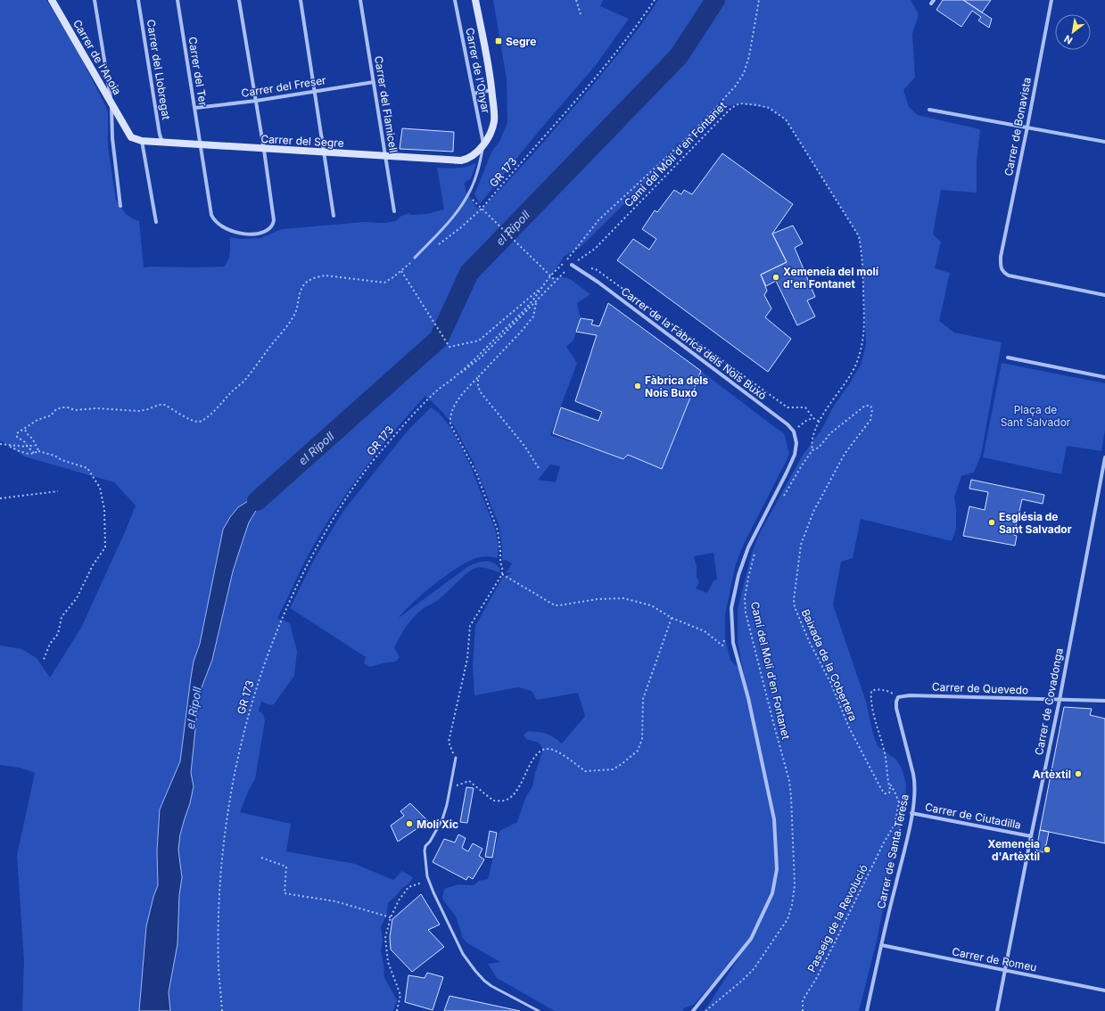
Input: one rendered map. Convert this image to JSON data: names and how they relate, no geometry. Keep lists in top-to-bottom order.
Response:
{
  "streets": {
    "street": [
      "Carrer de l'Anoia",
      "Carrer del Llobregat",
      "Carrer de l'Onyar",
      "Carrer del Ter",
      "Carrer del Freser",
      "Carrer del Flamicell",
      "Carrer de Bonavista",
      "Carrer del Segre",
      "Camí del Molí d'en Fontanet",
      "Carrer de la Fàbrica dels Nois Buxó",
      "Carrer de Quevedo",
      "Carrer de Covadonga",
      "Carrer de Ciutadilla",
      "Carrer de Santa Teresa",
      "Carrer de Romeu"
    ],
    "path": ["GR 173", "Baixada de la Cobertera", "Passeig de la Revolució"]
  },
  "crossings": [
    ["Carrer de l'Anoia", "Carrer del Segre"],
    ["Carrer del Llobregat", "Carrer del Segre"],
    ["Carrer de l'Onyar", "Carrer del Segre"],
    ["Carrer del Ter", "Carrer del Freser"],
    ["Carrer del Ter", "Carrer del Segre"],
    ["Carrer del Freser", "Carrer del Flamicell"],
    ["Carrer del Flamicell", "Carrer del Segre"],
    ["Camí del Molí d'en Fontanet", "GR 173"],
    ["Camí del Molí d'en Fontanet", "Carrer de la Fàbrica dels Nois Buxó"],
    ["Camí del Molí d'en Fontanet", "Baixada de la Cobertera"],
    ["Baixada de la Cobertera", "Carrer de Quevedo"],
    ["Baixada de la Cobertera", "Carrer de Santa Teresa"],
    ["Carrer de Quevedo", "Carrer de Covadonga"],
    ["Carrer de Quevedo", "Carrer de Santa Teresa"],
    ["Carrer de Covadonga", "Carrer de Ciutadilla"],
    ["Carrer de Covadonga", "Carrer de Romeu"],
    ["Carrer de Ciutadilla", "Carrer de Santa Teresa"],
    ["Carrer de Santa Teresa", "Carrer de Romeu"]
  ],
  "water": ["el Ripoll"],
  "parks": ["Plaça de Sant Salvador"],
  "places": {
    "transit": ["Segre"],
    "other": [
      "Xemeneia del molí d'en Fontanet",
      "Fàbrica dels Nois Buxó",
      "Església de Sant Salvador",
      "Artèxtil",
      "Molí Xic",
      "Xemeneia d'Artèxtil"
    ]
  },
  "north": "bottom left"
}
